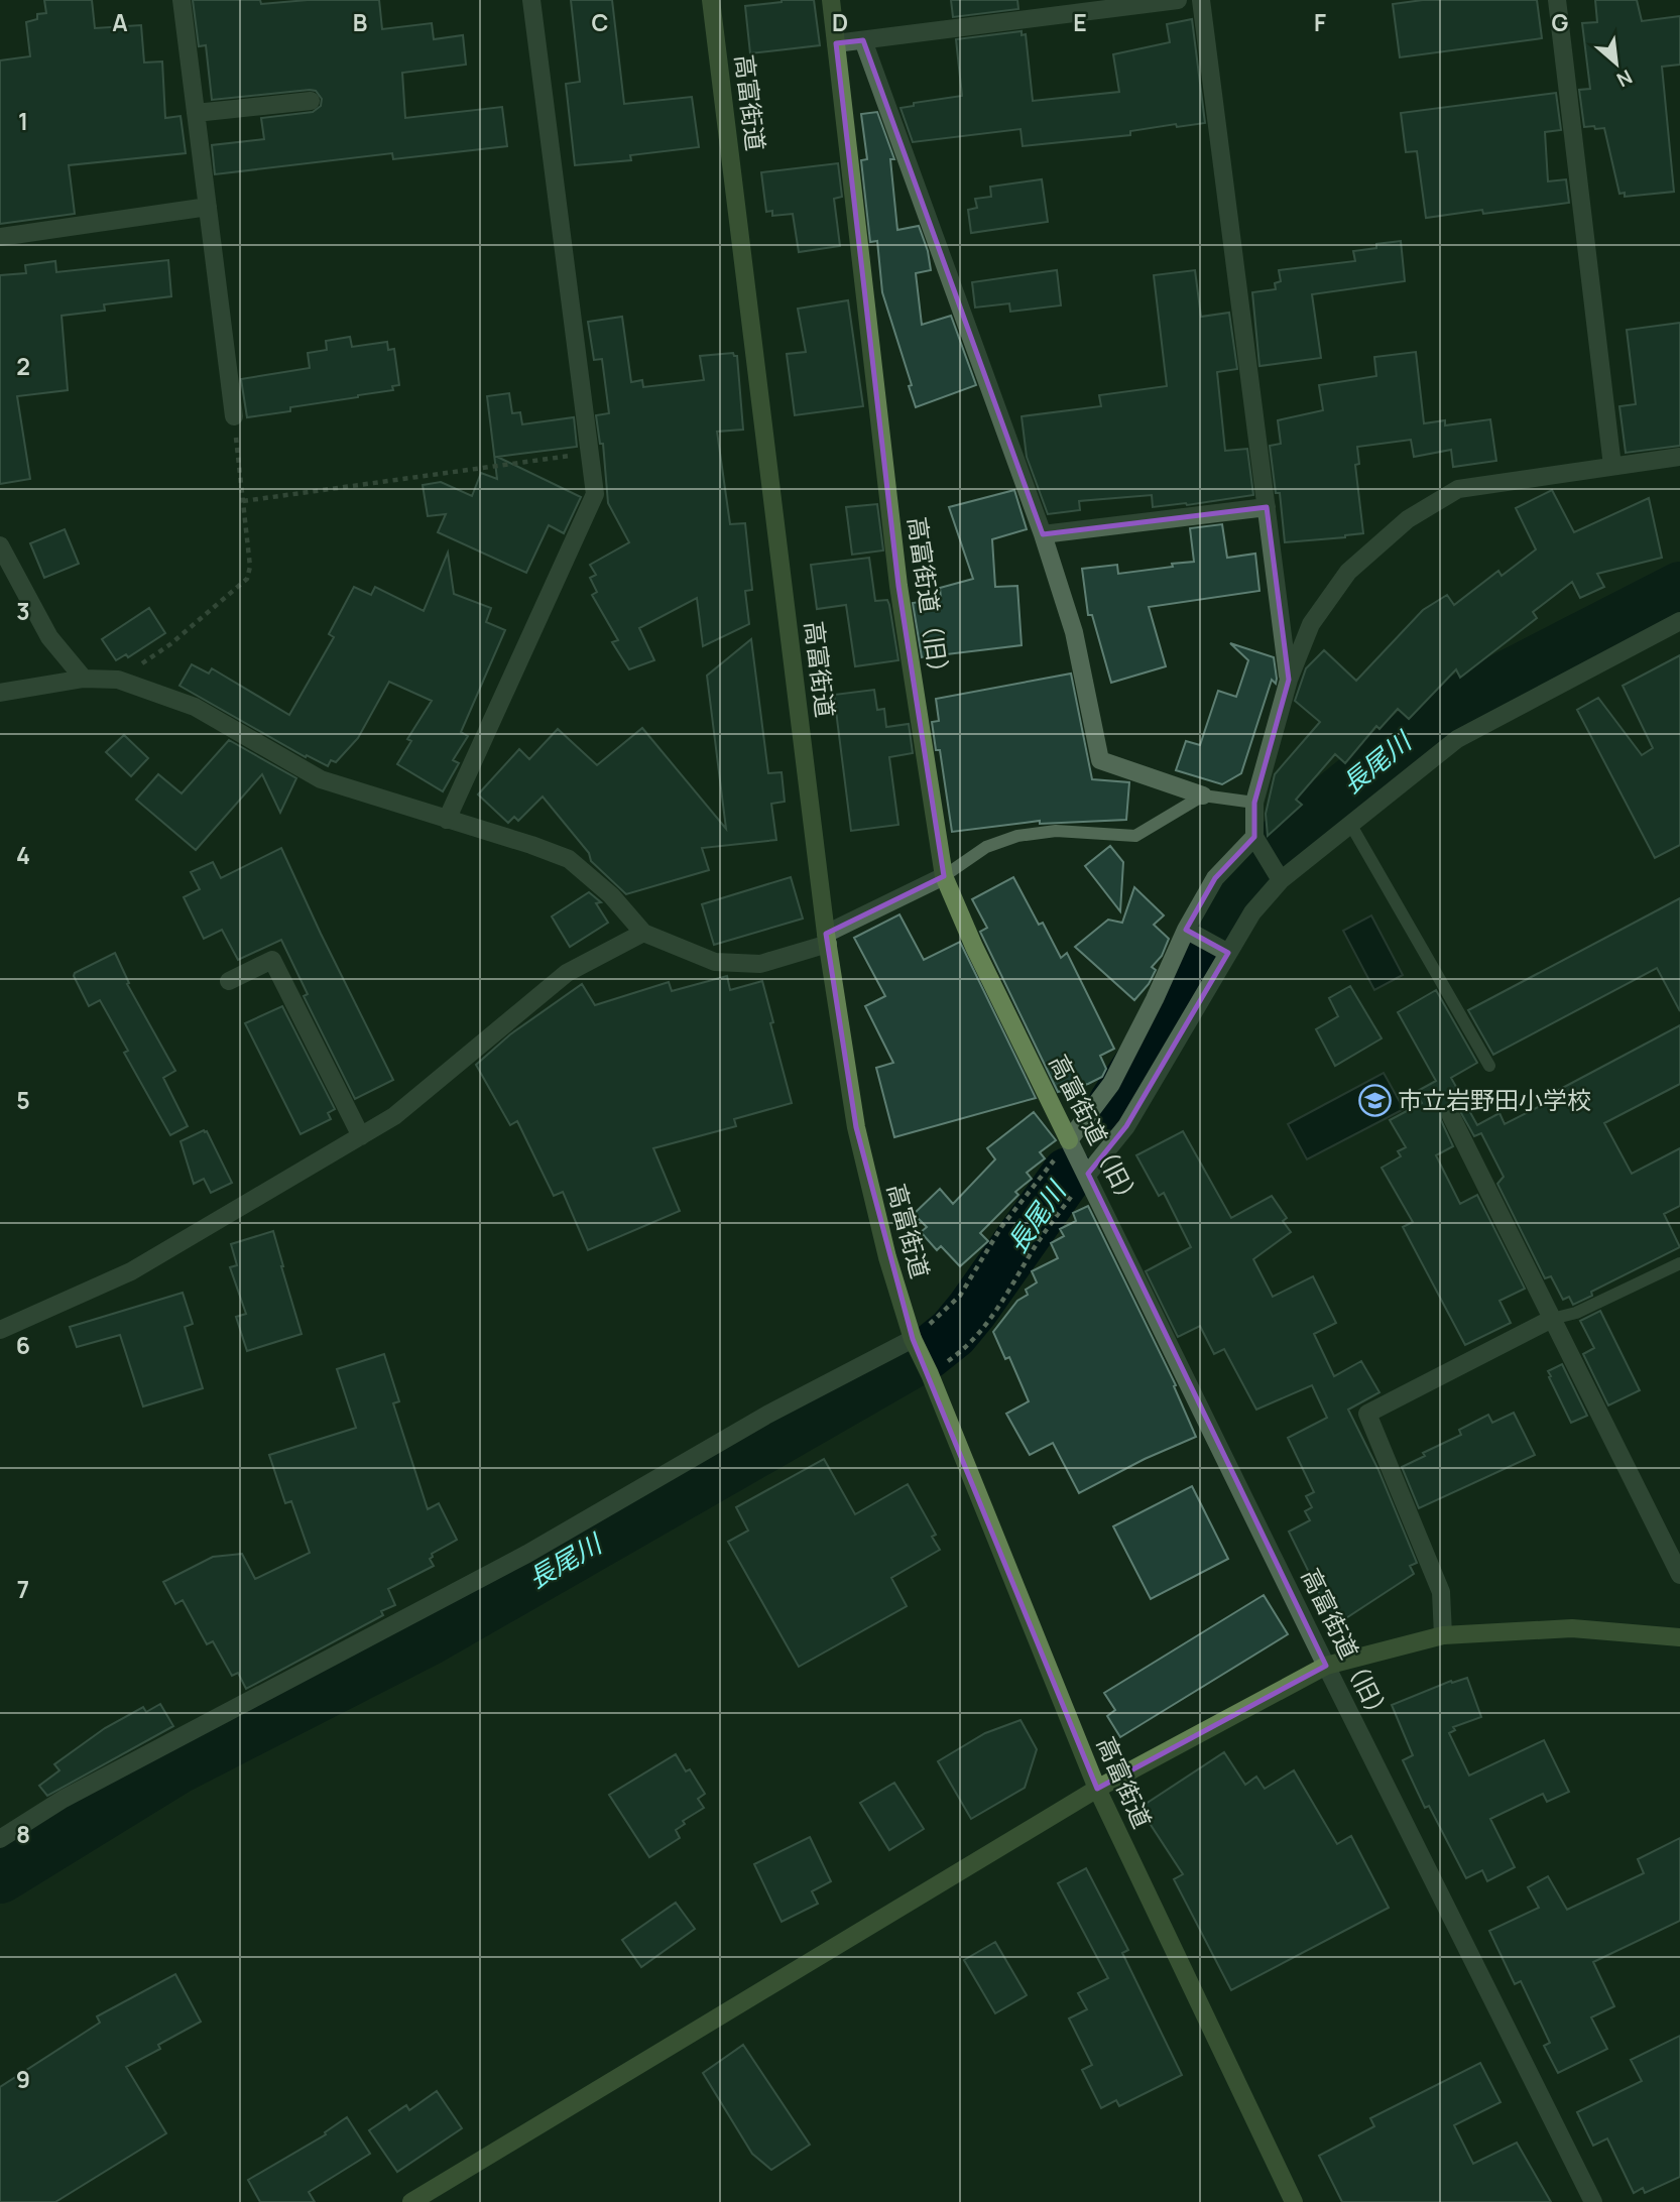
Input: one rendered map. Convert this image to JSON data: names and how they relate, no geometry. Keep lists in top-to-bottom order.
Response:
{
  "streets": {
    "street": ["高富街道", "高富街道（旧）"]
  },
  "water": ["長尾川"],
  "places": {
    "school or university": ["市立岩野田小学校"]
  },
  "north": "bottom right",
  "grid": {
    "columns": [
      "A",
      "B",
      "C",
      "D",
      "E",
      "F",
      "G"
    ],
    "rows": [
      "1",
      "2",
      "3",
      "4",
      "5",
      "6",
      "7",
      "8",
      "9"
    ]
  }
}
